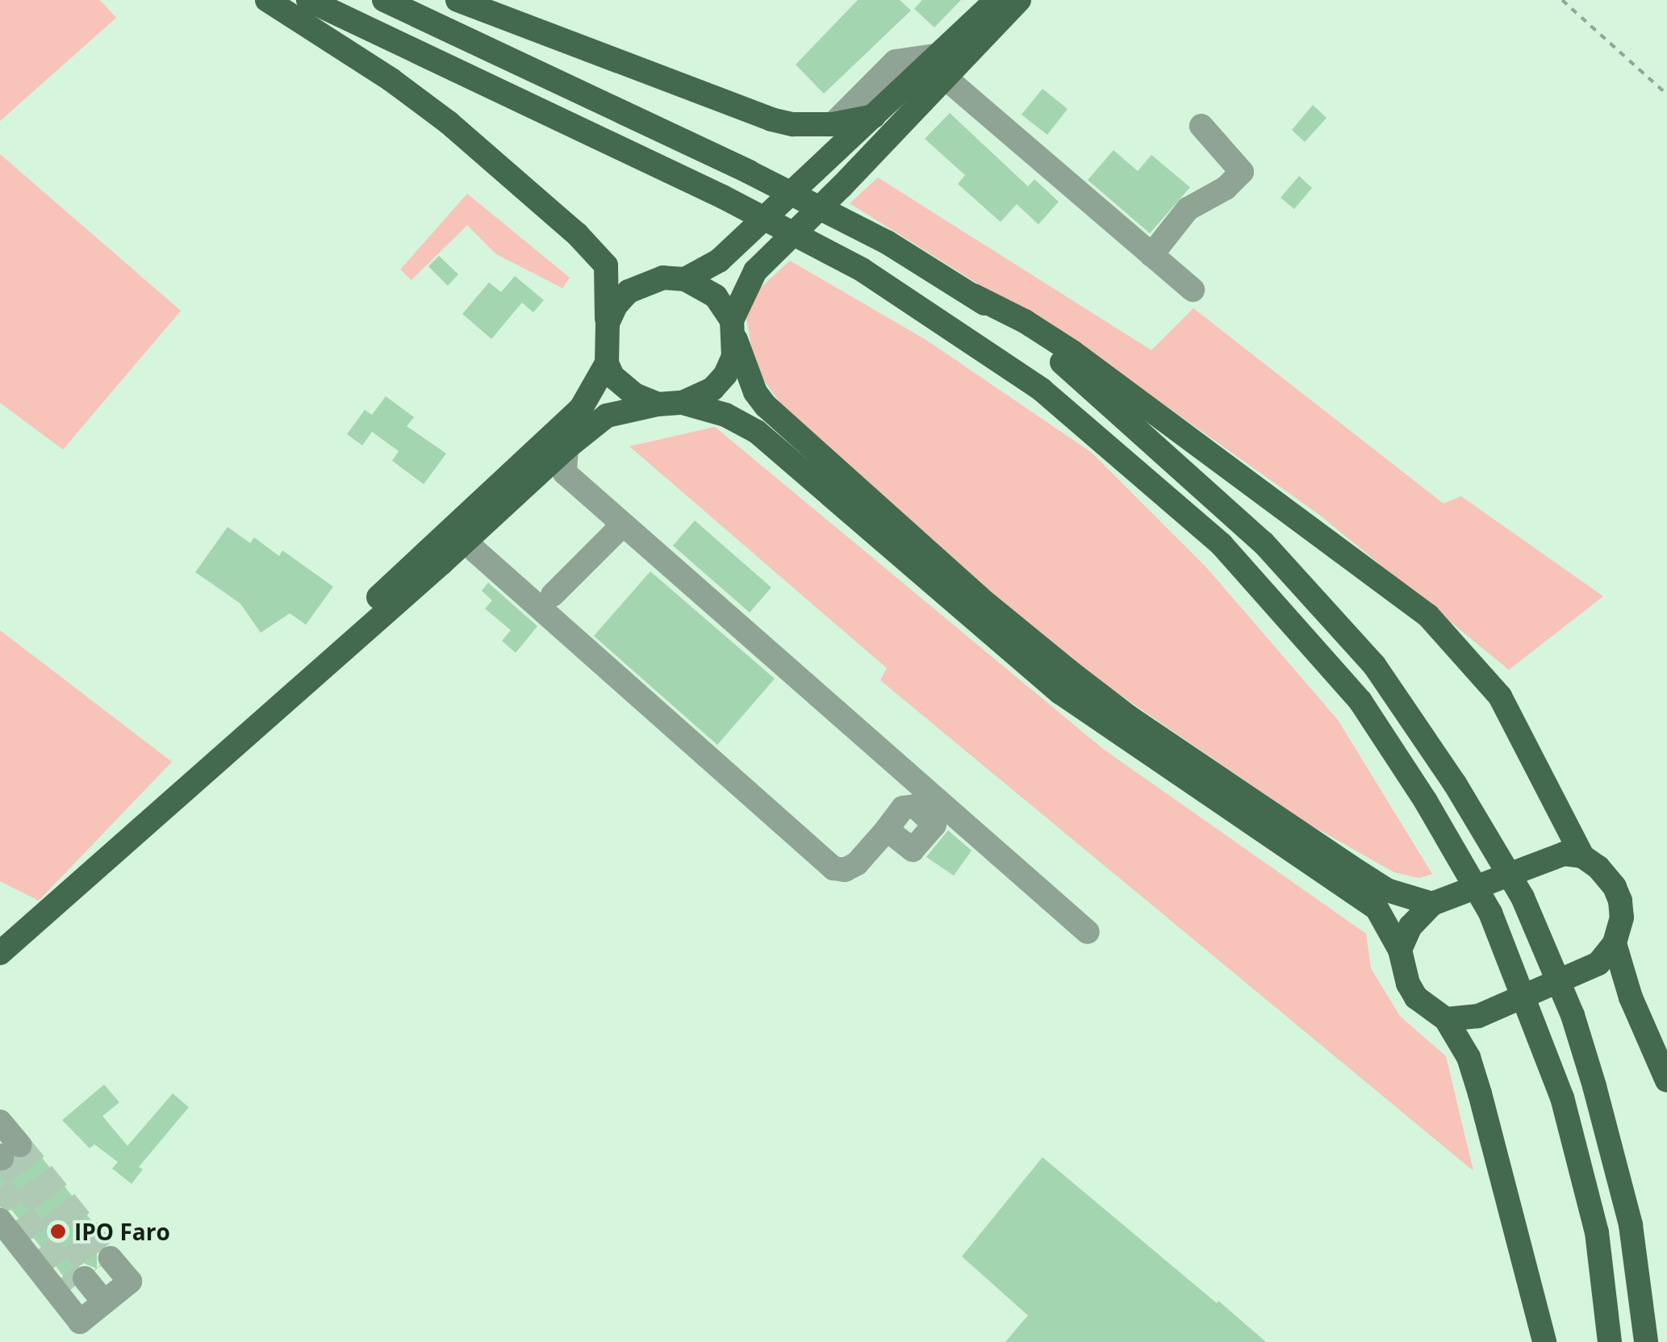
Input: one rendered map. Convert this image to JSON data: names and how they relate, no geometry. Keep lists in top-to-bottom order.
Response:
{
  "places": ["IPO Faro"]
}
